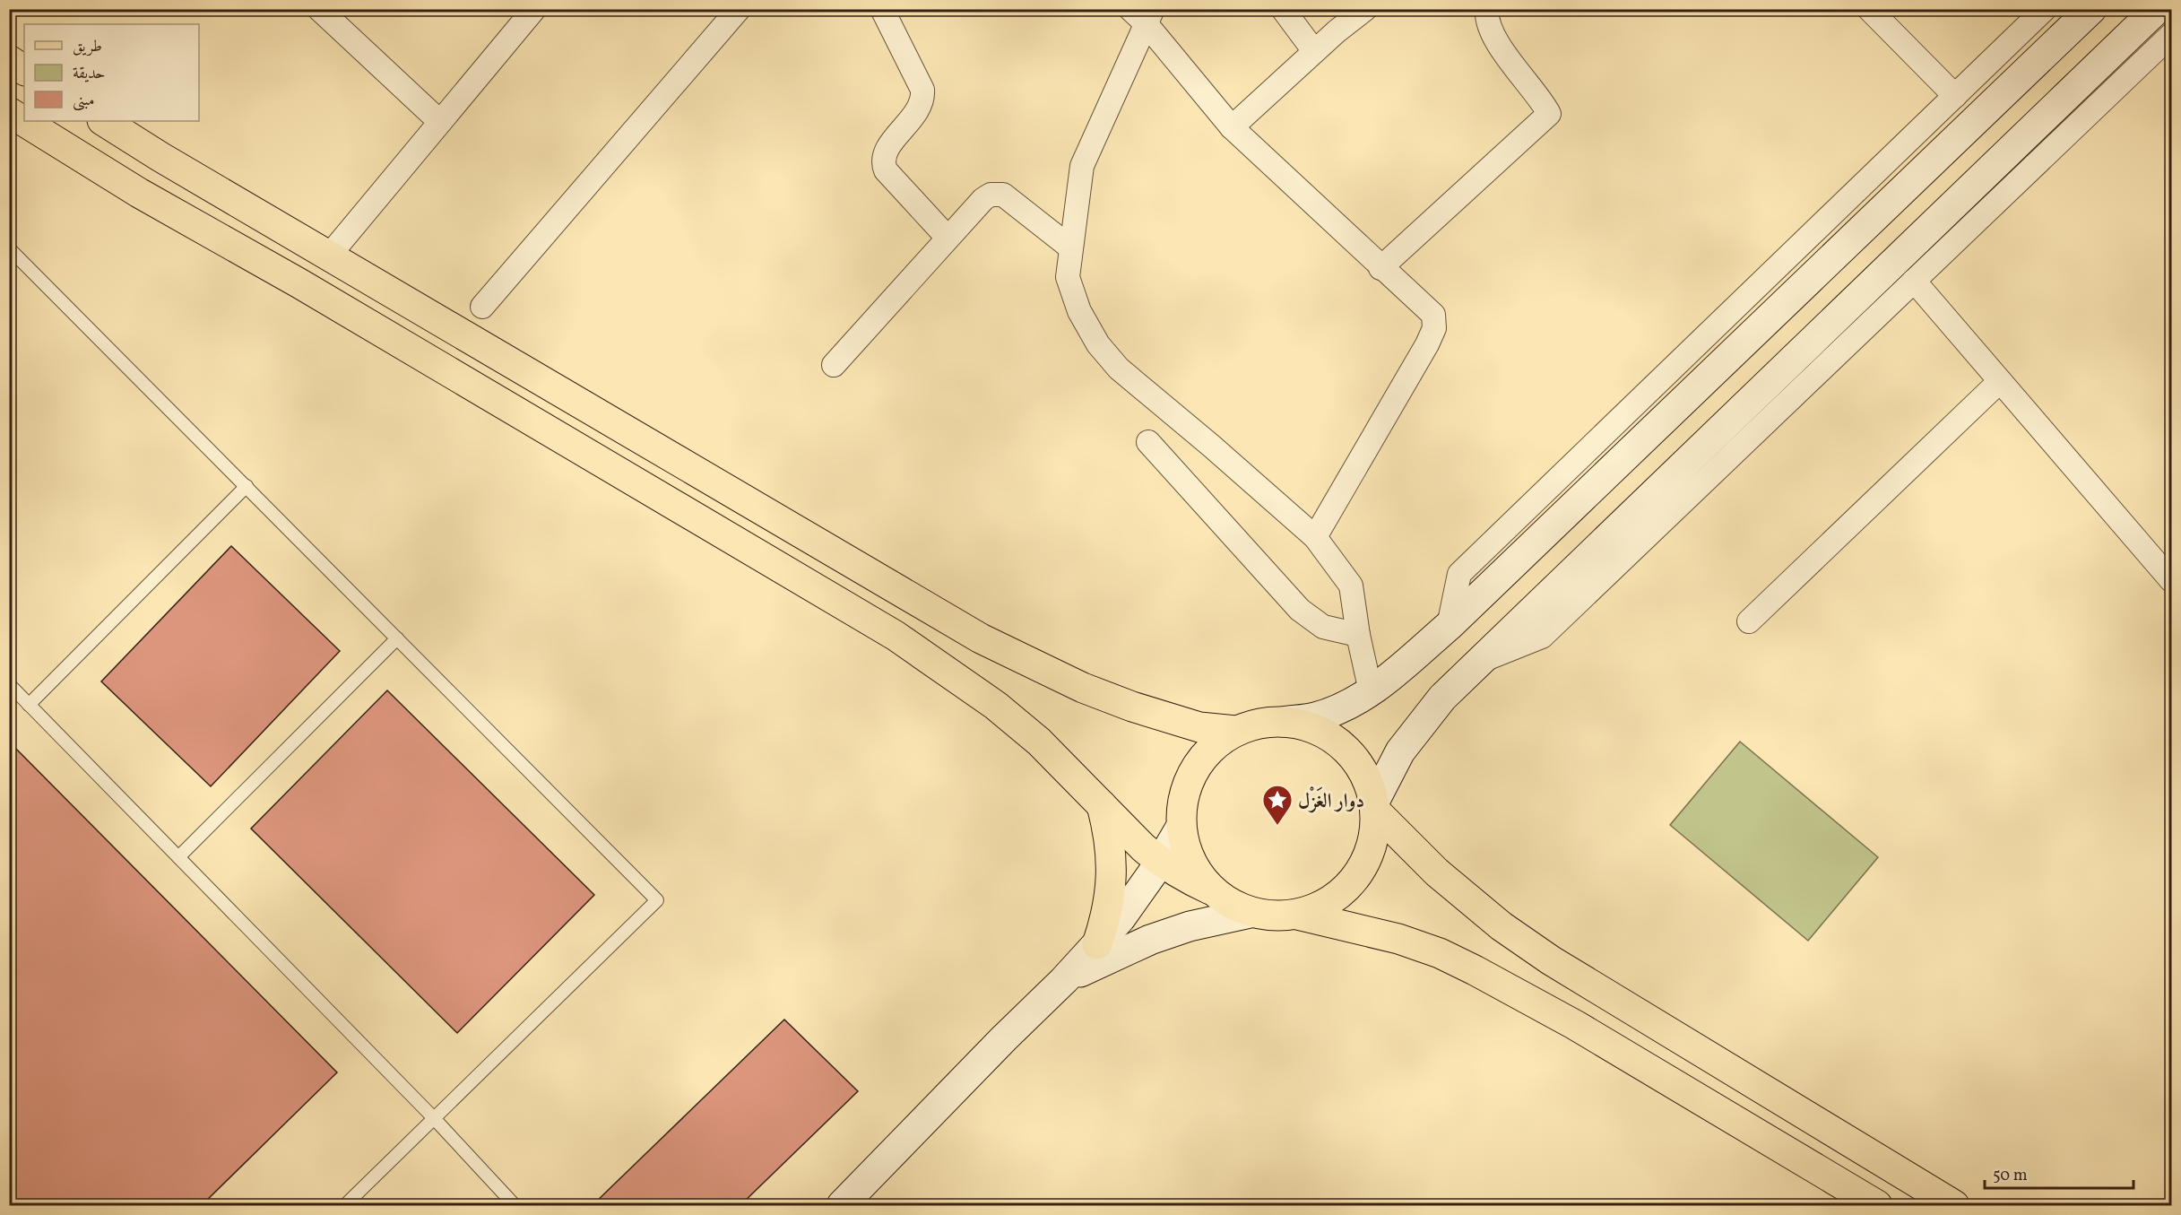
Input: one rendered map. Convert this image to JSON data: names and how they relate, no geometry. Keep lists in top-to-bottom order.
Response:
{
  "places": {
    "place": ["دوار الغَزْل"]
  },
  "legend": ["طريق", "حديقة", "مبنى"],
  "scale_bar": "50 m"
}
